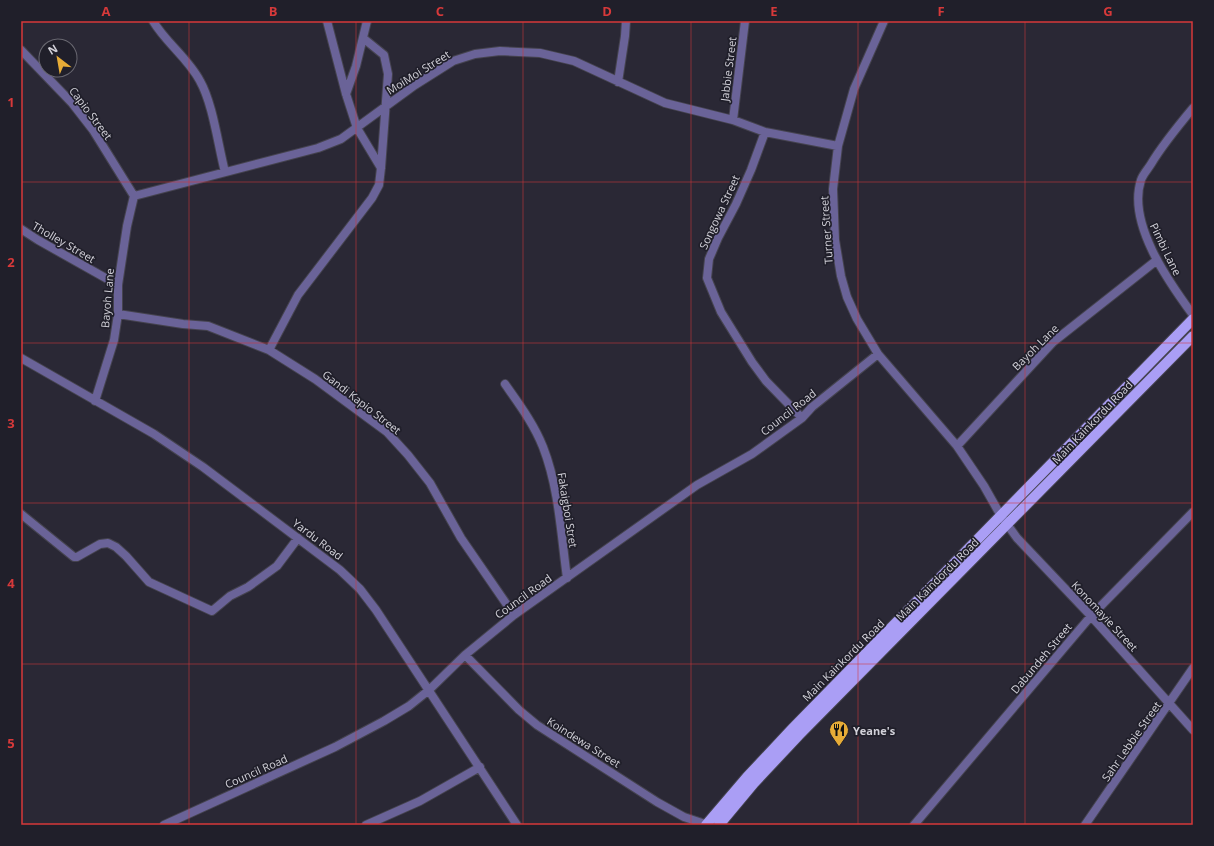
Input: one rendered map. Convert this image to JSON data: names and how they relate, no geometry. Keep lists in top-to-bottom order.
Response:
{
  "streets": {
    "main road": ["Main Kainkordu Road", "Main Kaindordu Road"],
    "street": [
      "Jabbie Street",
      "MoiMoi Street",
      "Capio Street",
      "Songowa Street",
      "Turner Street",
      "Tholley Street",
      "Pimbi Lane",
      "Bayoh Lane",
      "Gandi Kapio Street",
      "Council Road",
      "Fakaigboi Stret",
      "Yardu Road",
      "Konomayie Street",
      "Dabundeh Street",
      "Sahr Lebbie Street",
      "Koindewa Street"
    ]
  },
  "crossings": [
    ["Jabbie Street", "MoiMoi Street"],
    ["MoiMoi Street", "Capio Street"],
    ["MoiMoi Street", "Songowa Street"],
    ["MoiMoi Street", "Turner Street"],
    ["MoiMoi Street", "Bayoh Lane"],
    ["Capio Street", "Bayoh Lane"],
    ["Songowa Street", "Council Road"],
    ["Turner Street", "Bayoh Lane"],
    ["Turner Street", "Council Road"],
    ["Turner Street", "Main Kainkordu Road"],
    ["Turner Street", "Konomayie Street"],
    ["Tholley Street", "Bayoh Lane"],
    ["Pimbi Lane", "Bayoh Lane"],
    ["Bayoh Lane", "Gandi Kapio Street"],
    ["Bayoh Lane", "Yardu Road"],
    ["Gandi Kapio Street", "Council Road"],
    ["Council Road", "Fakaigboi Stret"],
    ["Council Road", "Yardu Road"],
    ["Council Road", "Koindewa Street"],
    ["Main Kainkordu Road", "Main Kaindordu Road"],
    ["Main Kainkordu Road", "Konomayie Street"],
    ["Main Kainkordu Road", "Koindewa Street"],
    ["Main Kaindordu Road", "Konomayie Street"],
    ["Konomayie Street", "Dabundeh Street"],
    ["Konomayie Street", "Sahr Lebbie Street"]
  ],
  "places": {
    "restaurant": ["Yeane's"]
  },
  "north": "top left",
  "grid": {
    "columns": [
      "A",
      "B",
      "C",
      "D",
      "E",
      "F",
      "G"
    ],
    "rows": [
      "1",
      "2",
      "3",
      "4",
      "5"
    ]
  }
}
